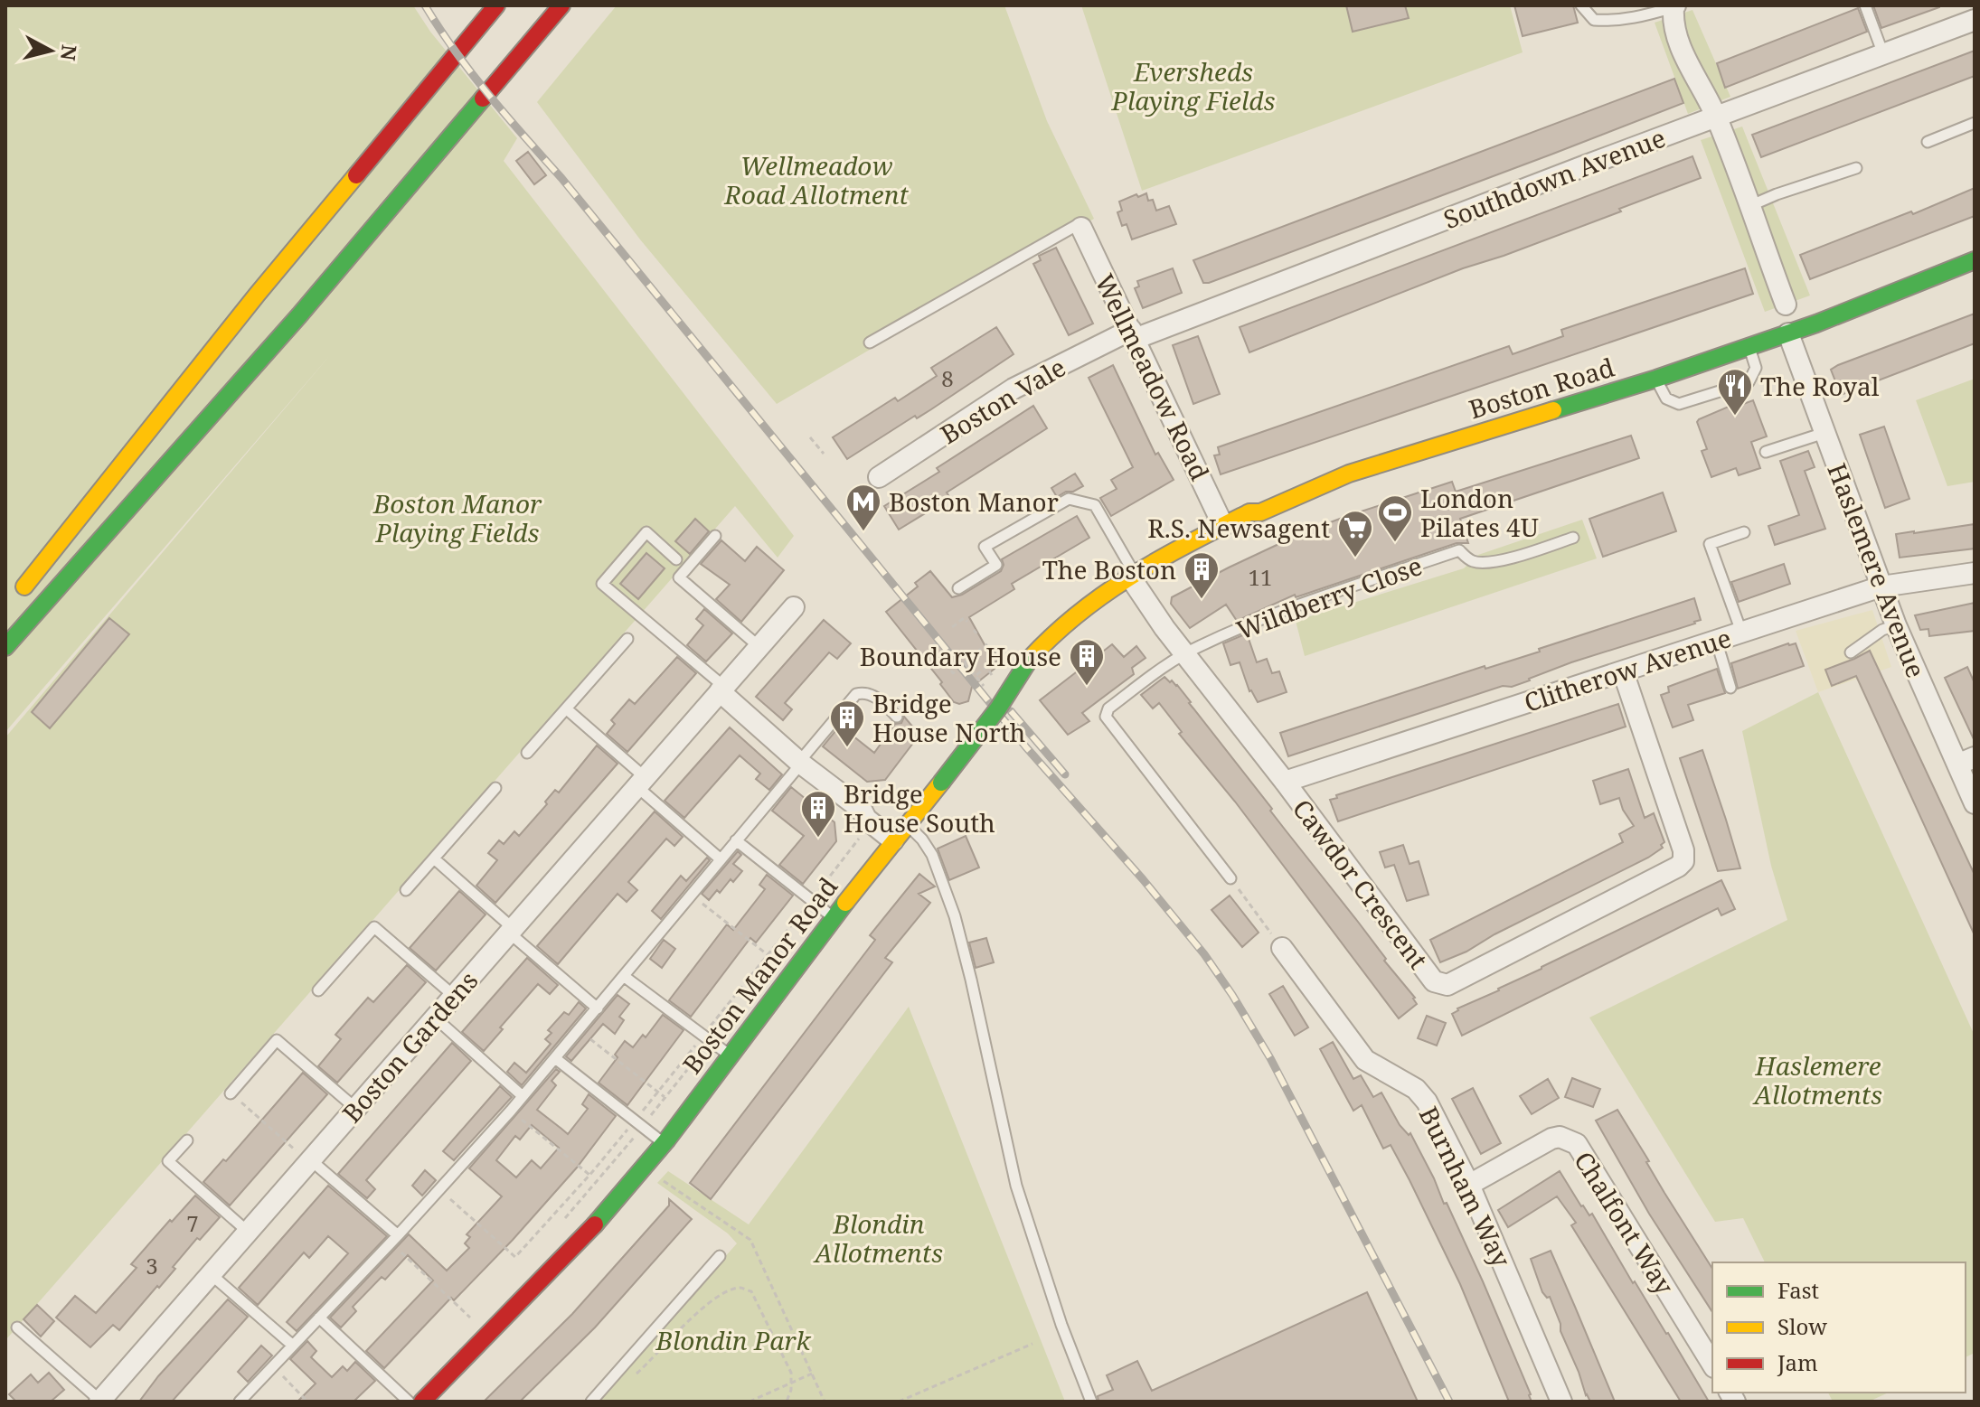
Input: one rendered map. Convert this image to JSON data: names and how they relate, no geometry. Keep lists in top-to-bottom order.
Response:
{
  "streets": {
    "main road": ["Boston Road", "Boston Manor Road"],
    "street": [
      "Southdown Avenue",
      "Wellmeadow Road",
      "Boston Vale",
      "Haslemere Avenue",
      "Clitherow Avenue",
      "Cawdor Crescent",
      "Boston Gardens",
      "Burnham Way",
      "Chalfont Way"
    ],
    "lane": ["Wildberry Close"]
  },
  "crossings": [
    ["Southdown Avenue", "Wellmeadow Road"],
    ["Southdown Avenue", "Boston Vale"],
    ["Wellmeadow Road", "Boston Road"],
    ["Wellmeadow Road", "Boston Vale"],
    ["Boston Road", "Haslemere Avenue"],
    ["Boston Road", "Cawdor Crescent"],
    ["Boston Road", "Boston Manor Road"],
    ["Haslemere Avenue", "Clitherow Avenue"],
    ["Wildberry Close", "Cawdor Crescent"],
    ["Clitherow Avenue", "Cawdor Crescent"],
    ["Cawdor Crescent", "Boston Manor Road"],
    ["Burnham Way", "Chalfont Way"]
  ],
  "parks": [
    "Eversheds Playing Fields",
    "Wellmeadow Road Allotment",
    "Boston Manor Playing Fields",
    "Haslemere Allotments",
    "Blondin Allotments",
    "Blondin Park"
  ],
  "places": {
    "restaurant": ["The Royal"],
    "metro station": ["Boston Manor"],
    "sports": ["London Pilates 4U"],
    "supermarket": ["R.S. Newsagent"],
    "building": [
      "The Boston",
      "Boundary House",
      "Bridge House North",
      "Bridge House South"
    ]
  },
  "house_numbers": [
    "8",
    "11",
    "7",
    "3"
  ],
  "legend": ["Fast", "Slow", "Jam"],
  "north": "right"
}
